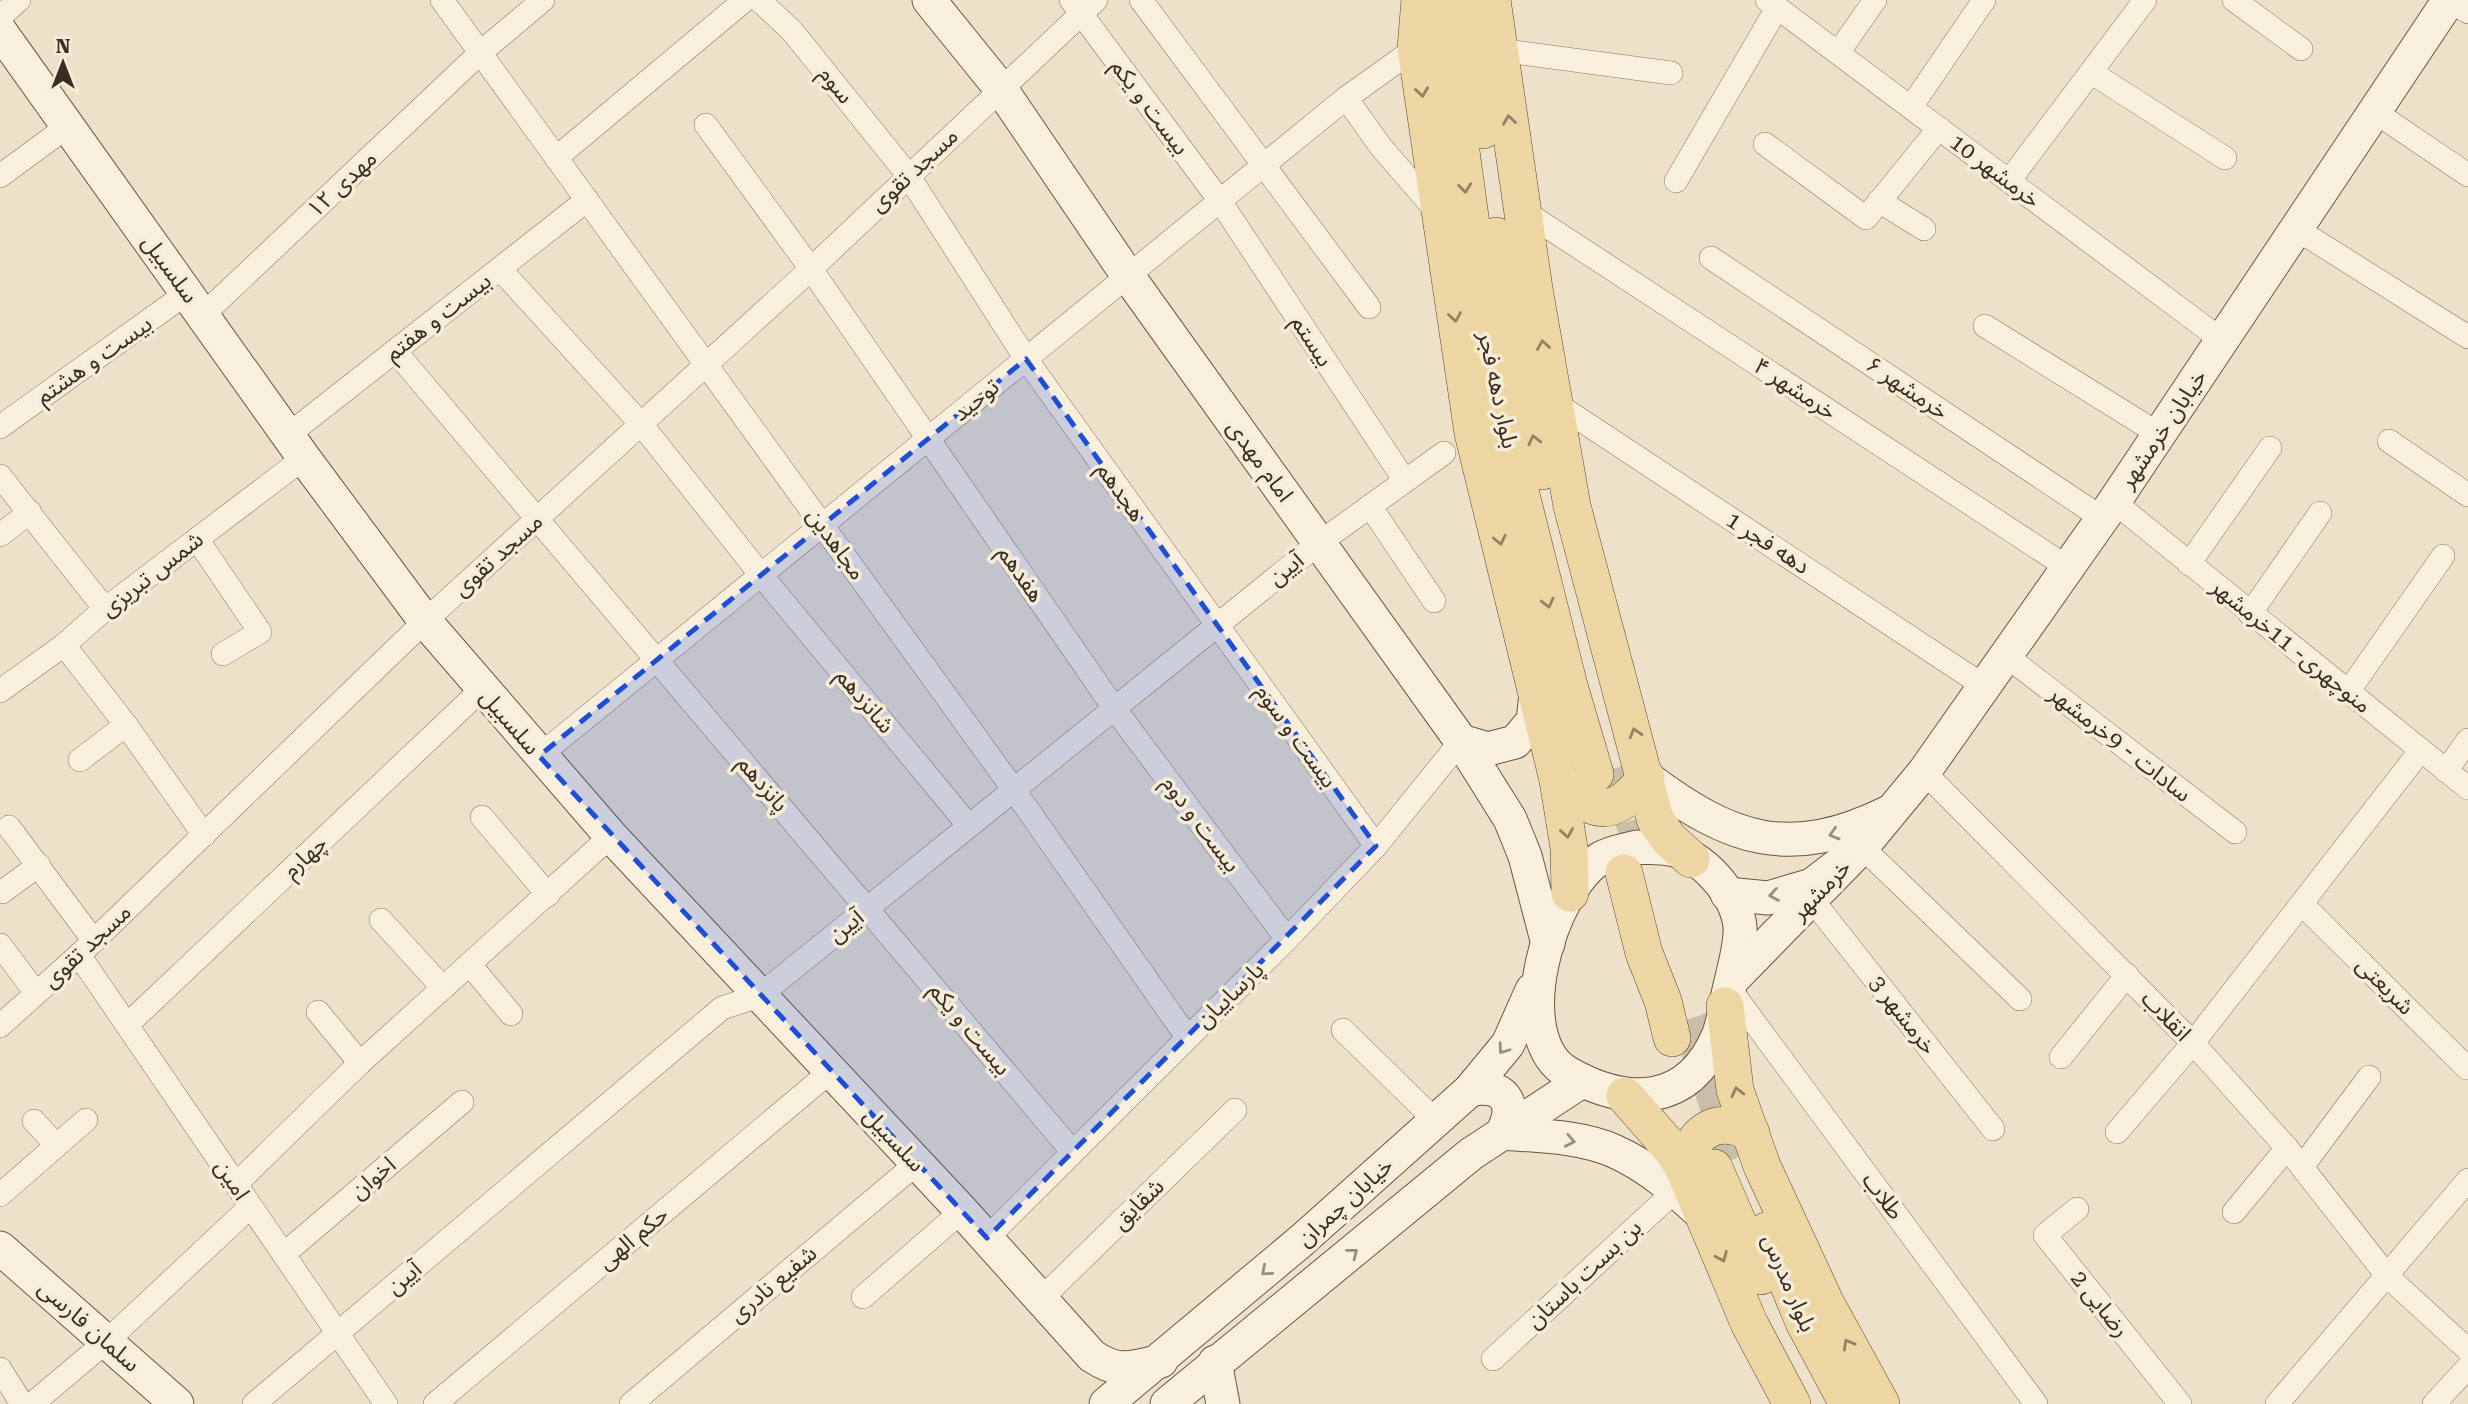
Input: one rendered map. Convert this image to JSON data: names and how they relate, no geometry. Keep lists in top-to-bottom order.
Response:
{
  "streets": {
    "main road": [
      "سلسبیل",
      "بلوار دهه فجر",
      "خیابان خرمشهر",
      "امام مهدی",
      "خرمشهر",
      "خیابان چمران",
      "بلوار مدرس",
      "سلمان فارسی"
    ],
    "street": [
      "سوم",
      "بیست و یکم",
      "مسجد تقوی",
      "خرمشهر 10",
      "مهدی ۱۲",
      "بیست و هفتم",
      "بیستم",
      "بیست و هشتم",
      "خرمشهر ۶",
      "خرمشهر ۴",
      "توحید",
      "هجدهم",
      "دهه فجر 1",
      "مجاهدین",
      "آیین",
      "شمس تبریزی",
      "هفدهم",
      "منوچهری- 11خرمشهر",
      "شانزدهم",
      "بیست و سوم",
      "سادات - 9خرمشهر",
      "پانزدهم",
      "بیست و دوم",
      "چهارم",
      "شریعتی",
      "پارساییان",
      "خرمشهر 3",
      "انقلاب",
      "اخوان",
      "امین",
      "طلاب",
      "شقایق",
      "حکم الهی",
      "بن بست باستان",
      "شفیع نادری",
      "رضایی 2"
    ]
  },
  "crossings": [
    ["سوم", "مسجد تقوی"],
    ["سوم", "توحید"],
    ["سوم", "هجدهم"],
    ["بیست و یکم", "مسجد تقوی"],
    ["بیست و یکم", "بیستم"],
    ["بیست و یکم", "توحید"],
    ["بیست و یکم", "آیین"],
    ["بیست و یکم", "پانزدهم"],
    ["بیست و یکم", "پارساییان"],
    ["مسجد تقوی", "سلسبیل"],
    ["مسجد تقوی", "امام مهدی"],
    ["مسجد تقوی", "مجاهدین"],
    ["مسجد تقوی", "هفدهم"],
    ["مسجد تقوی", "شانزدهم"],
    ["مسجد تقوی", "پانزدهم"],
    ["مسجد تقوی", "امین"],
    ["خرمشهر 10", "خیابان خرمشهر"],
    ["مهدی ۱۲", "سلسبیل"],
    ["مهدی ۱۲", "بیست و هشتم"],
    ["مهدی ۱۲", "مجاهدین"],
    ["سلسبیل", "بیست و هفتم"],
    ["سلسبیل", "بیست و هشتم"],
    ["سلسبیل", "توحید"],
    ["سلسبیل", "آیین"],
    ["سلسبیل", "شمس تبریزی"],
    ["سلسبیل", "چهارم"],
    ["سلسبیل", "پارساییان"],
    ["سلسبیل", "خیابان چمران"],
    ["سلسبیل", "شقایق"],
    ["سلسبیل", "حکم الهی"],
    ["سلسبیل", "شفیع نادری"],
    ["بیست و هفتم", "مجاهدین"],
    ["بیست و هفتم", "شمس تبریزی"],
    ["بیست و هفتم", "شانزدهم"],
    ["بیست و هفتم", "پانزدهم"],
    ["بیستم", "توحید"],
    ["بیستم", "آیین"],
    ["خرمشهر ۶", "خیابان خرمشهر"],
    ["خرمشهر ۶", "منوچهری- 11خرمشهر"],
    ["خرمشهر ۴", "خیابان خرمشهر"],
    ["توحید", "امام مهدی"],
    ["توحید", "هجدهم"],
    ["توحید", "مجاهدین"],
    ["توحید", "هفدهم"],
    ["توحید", "شانزدهم"],
    ["توحید", "پانزدهم"],
    ["خیابان خرمشهر", "دهه فجر 1"],
    ["خیابان خرمشهر", "منوچهری- 11خرمشهر"],
    ["خیابان خرمشهر", "سادات - 9خرمشهر"],
    ["خیابان خرمشهر", "خرمشهر"],
    ["خیابان خرمشهر", "انقلاب"],
    ["امام مهدی", "آیین"],
    ["امام مهدی", "خرمشهر"],
    ["امام مهدی", "پارساییان"],
    ["امام مهدی", "طلاب"],
    ["امام مهدی", "خیابان چمران"],
    ["هجدهم", "آیین"],
    ["هجدهم", "بیست و سوم"],
    ["مجاهدین", "آیین"],
    ["مجاهدین", "پارساییان"],
    ["آیین", "هفدهم"],
    ["آیین", "شانزدهم"],
    ["آیین", "بیست و سوم"],
    ["آیین", "پانزدهم"],
    ["آیین", "بیست و دوم"],
    ["آیین", "امین"],
    ["هفدهم", "بیست و دوم"],
    ["بیست و سوم", "پارساییان"],
    ["بیست و دوم", "پارساییان"],
    ["چهارم", "امین"],
    ["خرمشهر", "خرمشهر 3"],
    ["خرمشهر", "طلاب"],
    ["خرمشهر", "خیابان چمران"],
    ["اخوان", "امین"],
    ["طلاب", "خیابان چمران"],
    ["بن بست باستان", "بلوار مدرس"]
  ],
  "one_way": ["خرمشهر"],
  "north": "top"
}
